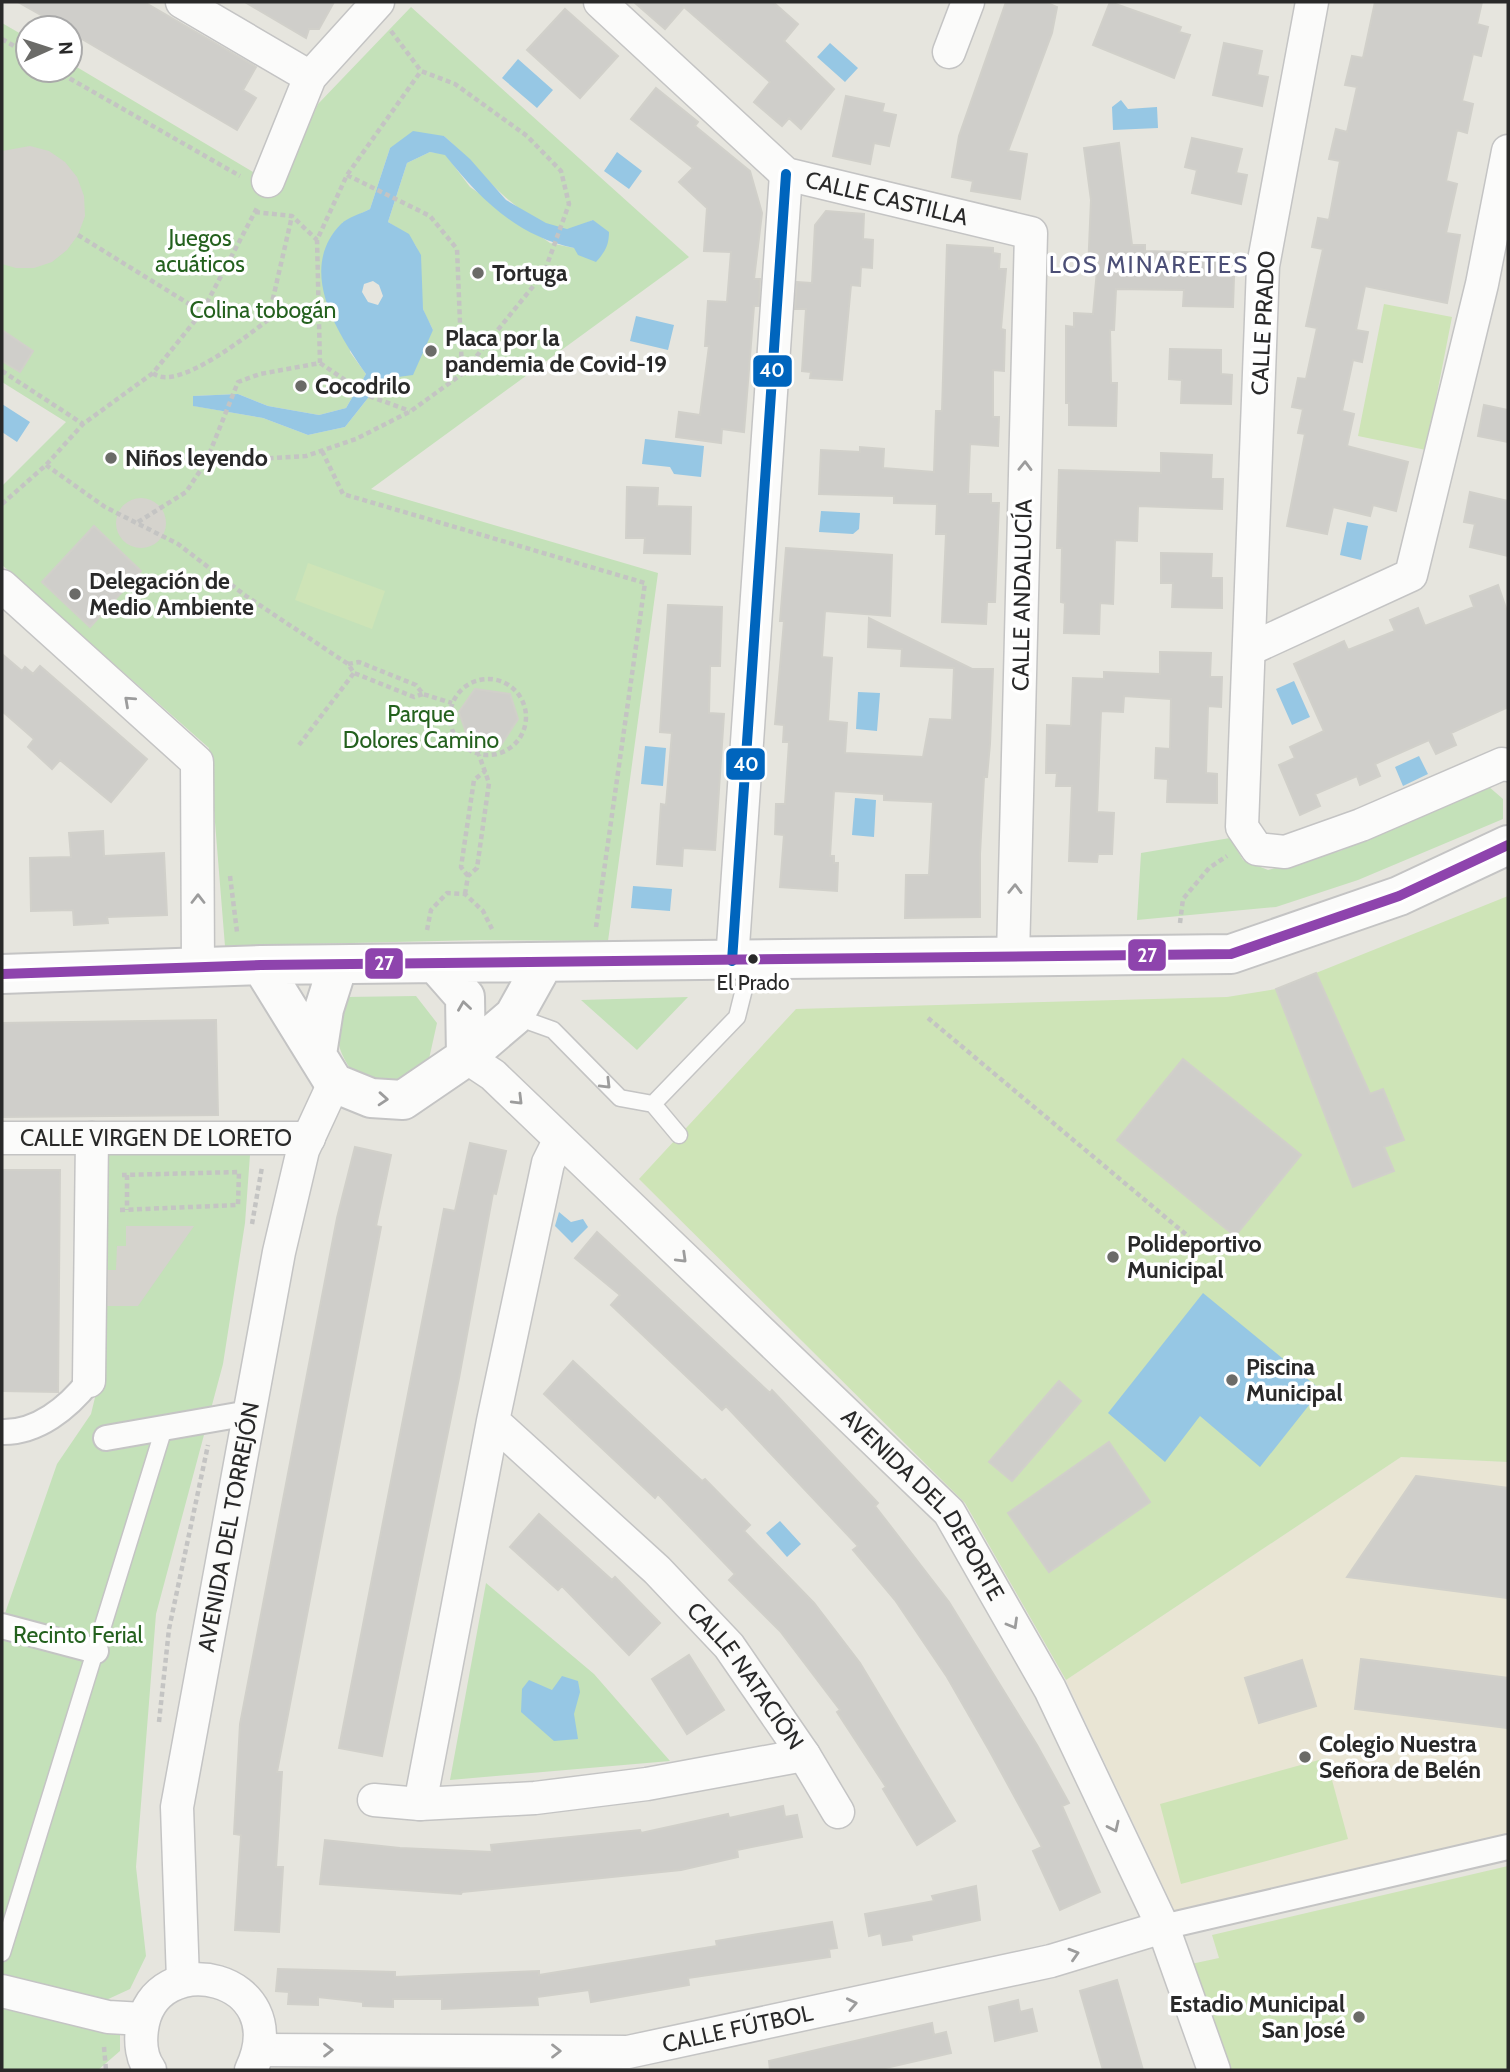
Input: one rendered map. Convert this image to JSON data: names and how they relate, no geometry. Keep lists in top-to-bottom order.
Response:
{
  "streets": {
    "street": [
      "CALLE CASTILLA",
      "CALLE PRADO",
      "CALLE ANDALUCÍA",
      "CALLE VIRGEN DE LORETO",
      "AVENIDA DEL DEPORTE",
      "AVENIDA DEL TORREJÓN",
      "CALLE NATACIÓN",
      "CALLE FÚTBOL"
    ]
  },
  "crossings": [
    ["CALLE CASTILLA", "CALLE ANDALUCÍA"],
    ["CALLE VIRGEN DE LORETO", "AVENIDA DEL TORREJÓN"],
    ["AVENIDA DEL DEPORTE", "AVENIDA DEL TORREJÓN"],
    ["AVENIDA DEL DEPORTE", "CALLE FÚTBOL"]
  ],
  "one_way": ["AVENIDA DEL DEPORTE", "CALLE FÚTBOL"],
  "districts": ["LOS MINARETES"],
  "parks": [
    "Juegos acuáticos",
    "Colina tobogán",
    "Parque Dolores Camino",
    "Recinto Ferial"
  ],
  "places": [
    "Tortuga",
    "Placa por la pandemia de Covid-19",
    "Cocodrilo",
    "Niños leyendo",
    "Delegación de Medio Ambiente",
    "El Prado",
    "Polideportivo Municipal",
    "Piscina Municipal",
    "Colegio Nuestra Señora de Belén",
    "Estadio Municipal San José"
  ],
  "lines": ["transit line 40", "transit line 27"],
  "north": "right"
}
